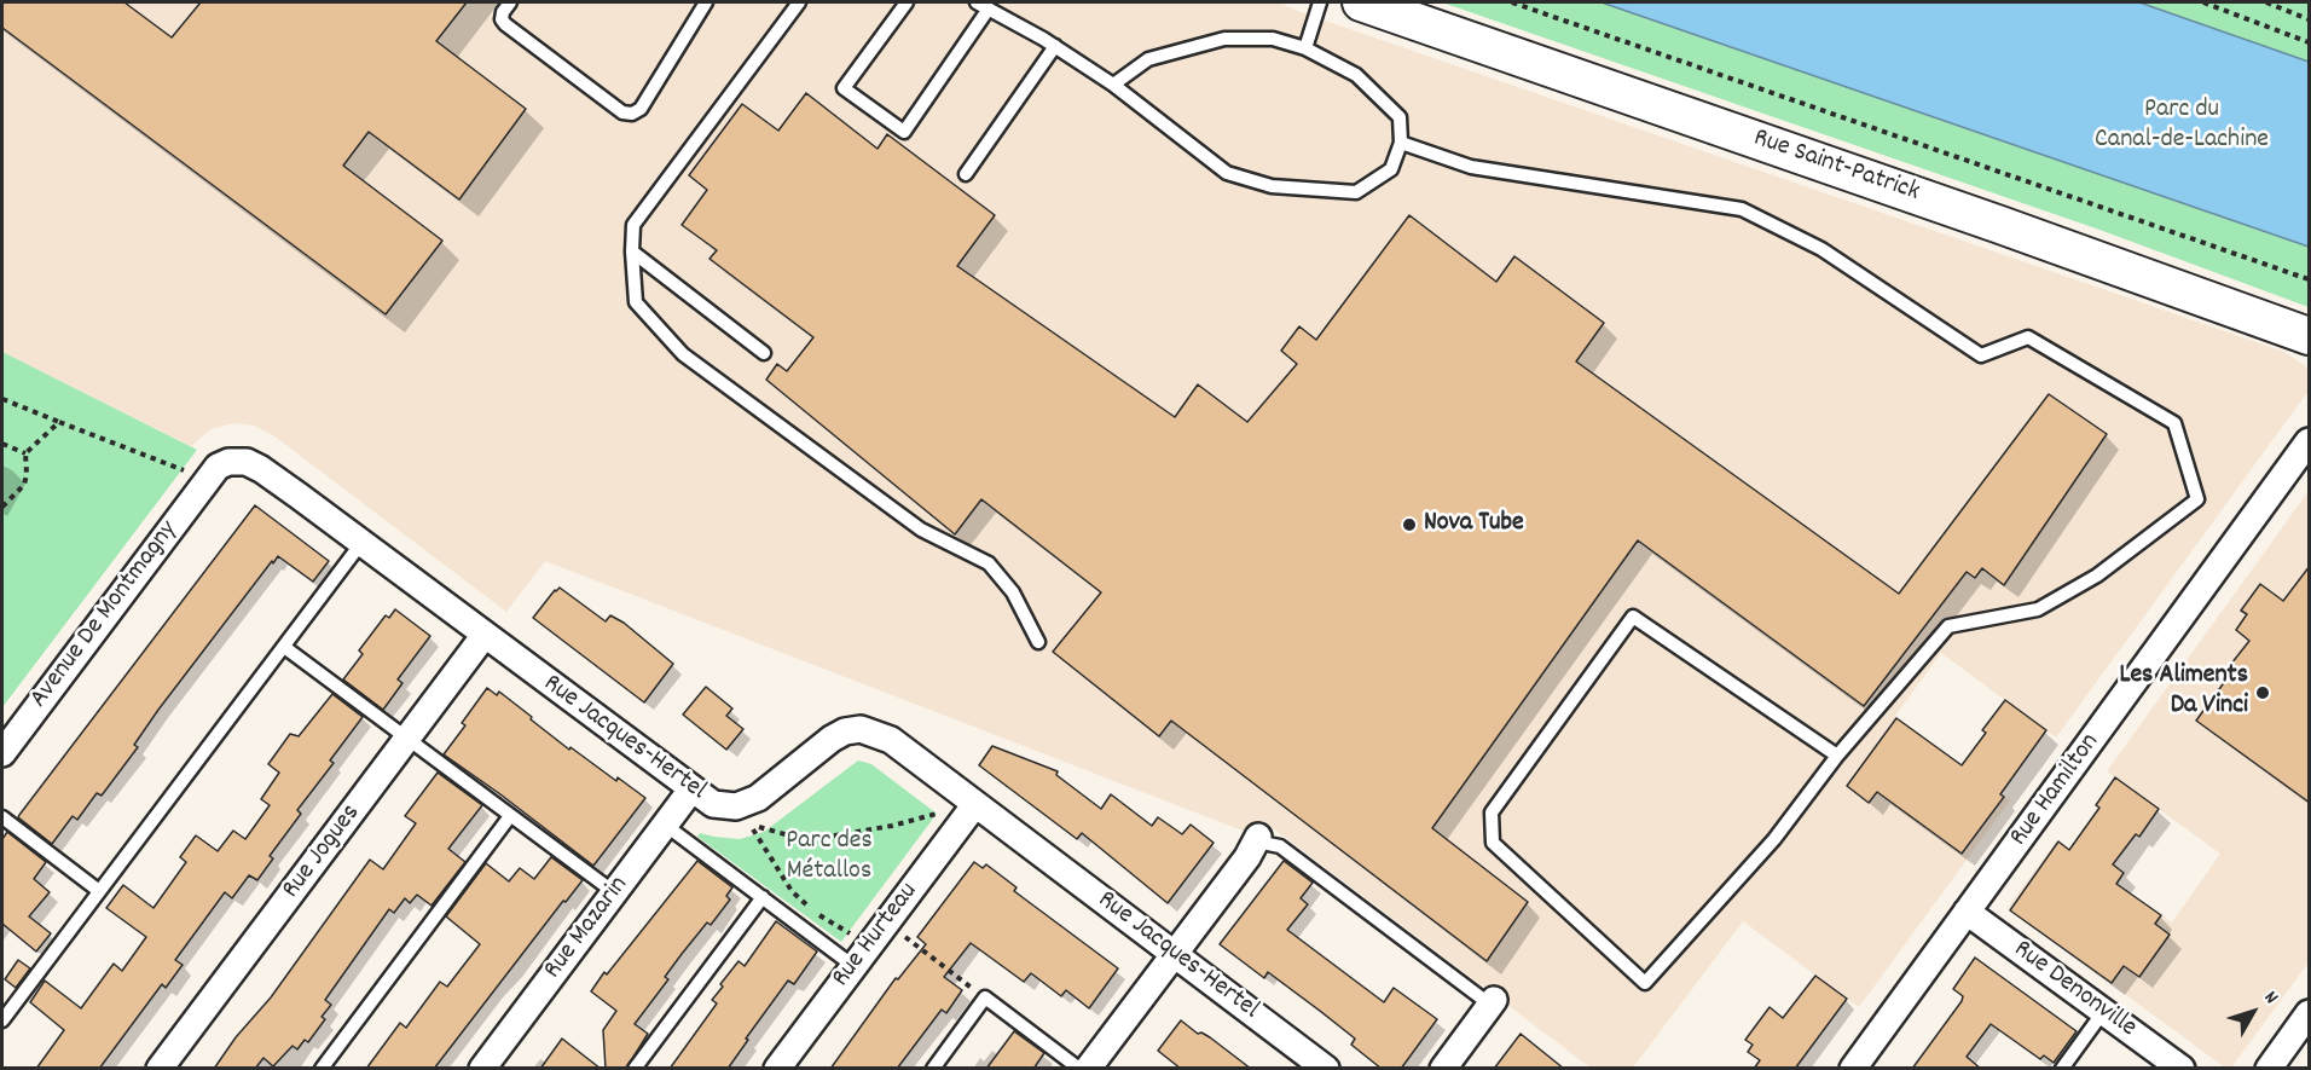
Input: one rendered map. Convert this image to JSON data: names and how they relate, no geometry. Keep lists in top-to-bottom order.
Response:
{
  "streets": {
    "main road": ["Rue Saint-Patrick"],
    "street": [
      "Avenue De Montmagny",
      "Rue Jacques-Hertel",
      "Rue Hamilton",
      "Rue Jogues",
      "Rue Mazarin",
      "Rue Hurteau",
      "Rue Denonville"
    ]
  },
  "crossings": [
    ["Avenue De Montmagny", "Rue Jacques-Hertel"],
    ["Rue Jacques-Hertel", "Rue Jogues"],
    ["Rue Jacques-Hertel", "Rue Mazarin"],
    ["Rue Jacques-Hertel", "Rue Hurteau"],
    ["Rue Hamilton", "Rue Denonville"]
  ],
  "parks": ["Parc du Canal-de-Lachine", "Parc des Métallos"],
  "places": ["Nova Tube", "Les Aliments Da Vinci"],
  "north": "top right"
}
